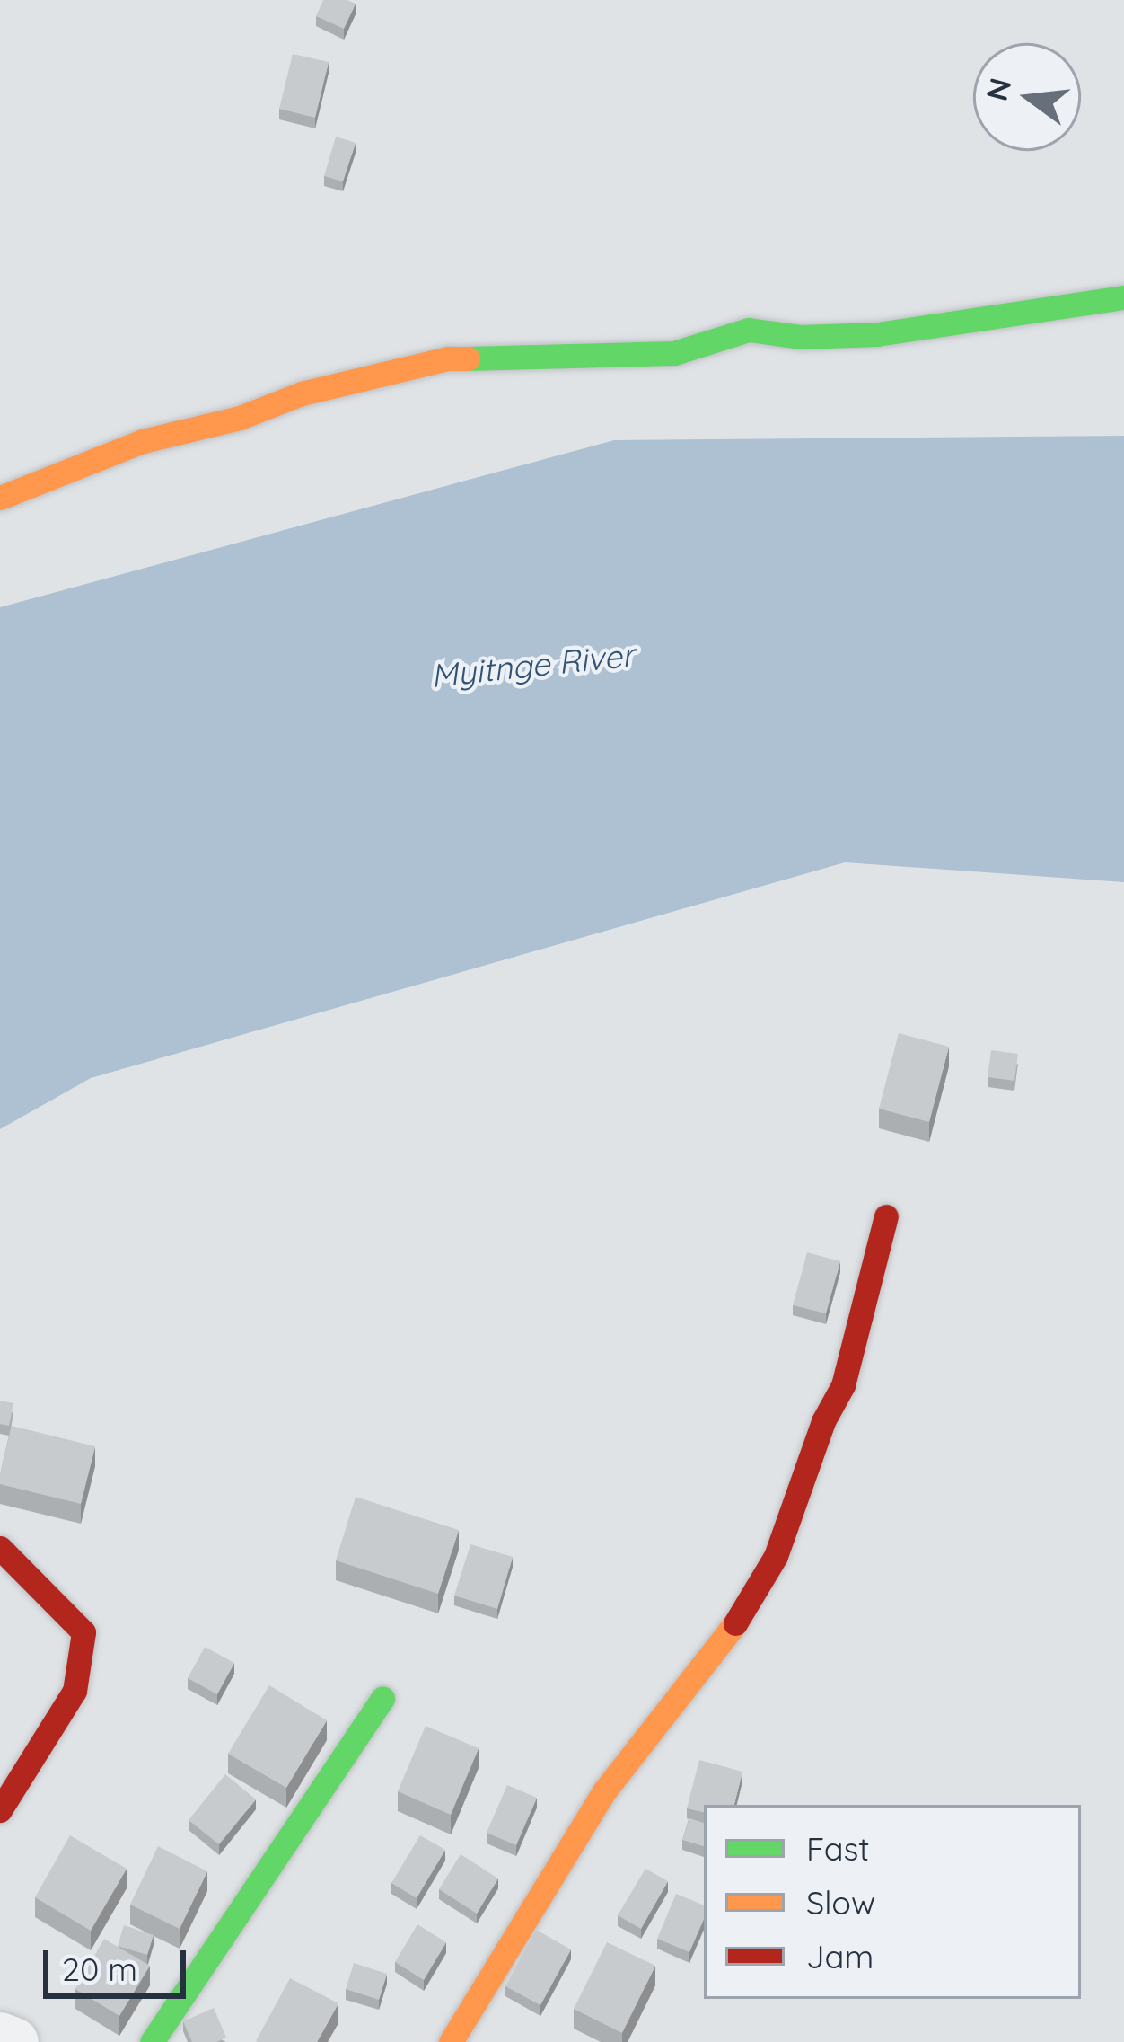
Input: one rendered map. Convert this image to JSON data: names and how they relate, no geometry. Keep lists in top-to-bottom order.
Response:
{
  "water": ["Myitnge River"],
  "legend": ["Fast", "Slow", "Jam"],
  "scale_bar": "20 m",
  "north": "left"
}
